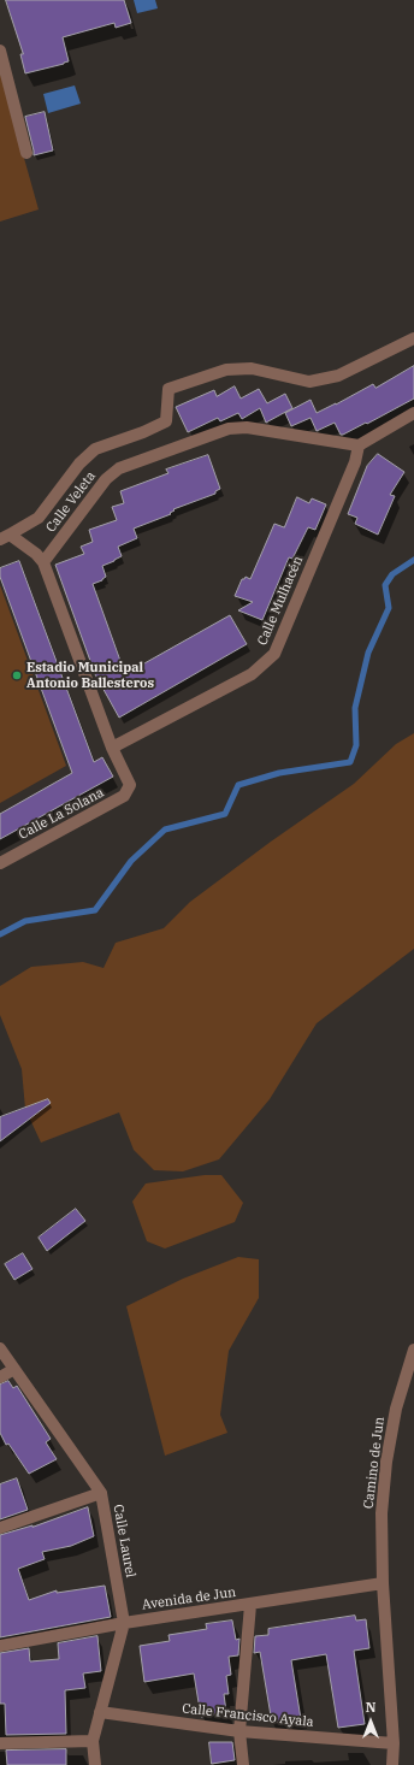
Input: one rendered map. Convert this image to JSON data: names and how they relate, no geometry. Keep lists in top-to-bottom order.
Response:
{
  "streets": {
    "street": [
      "Calle Veleta",
      "Calle Mulhacén",
      "Calle La Solana",
      "Camino de Jun",
      "Calle Laurel",
      "Avenida de Jun",
      "Calle Francisco Ayala"
    ]
  },
  "crossings": [
    ["Calle Veleta", "Calle Mulhacén"],
    ["Calle Mulhacén", "Calle La Solana"],
    ["Camino de Jun", "Avenida de Jun"],
    ["Camino de Jun", "Calle Francisco Ayala"],
    ["Calle Laurel", "Avenida de Jun"],
    ["Calle Laurel", "Calle Francisco Ayala"]
  ],
  "places": ["Estadio Municipal Antonio Ballesteros"],
  "north": "top"
}
